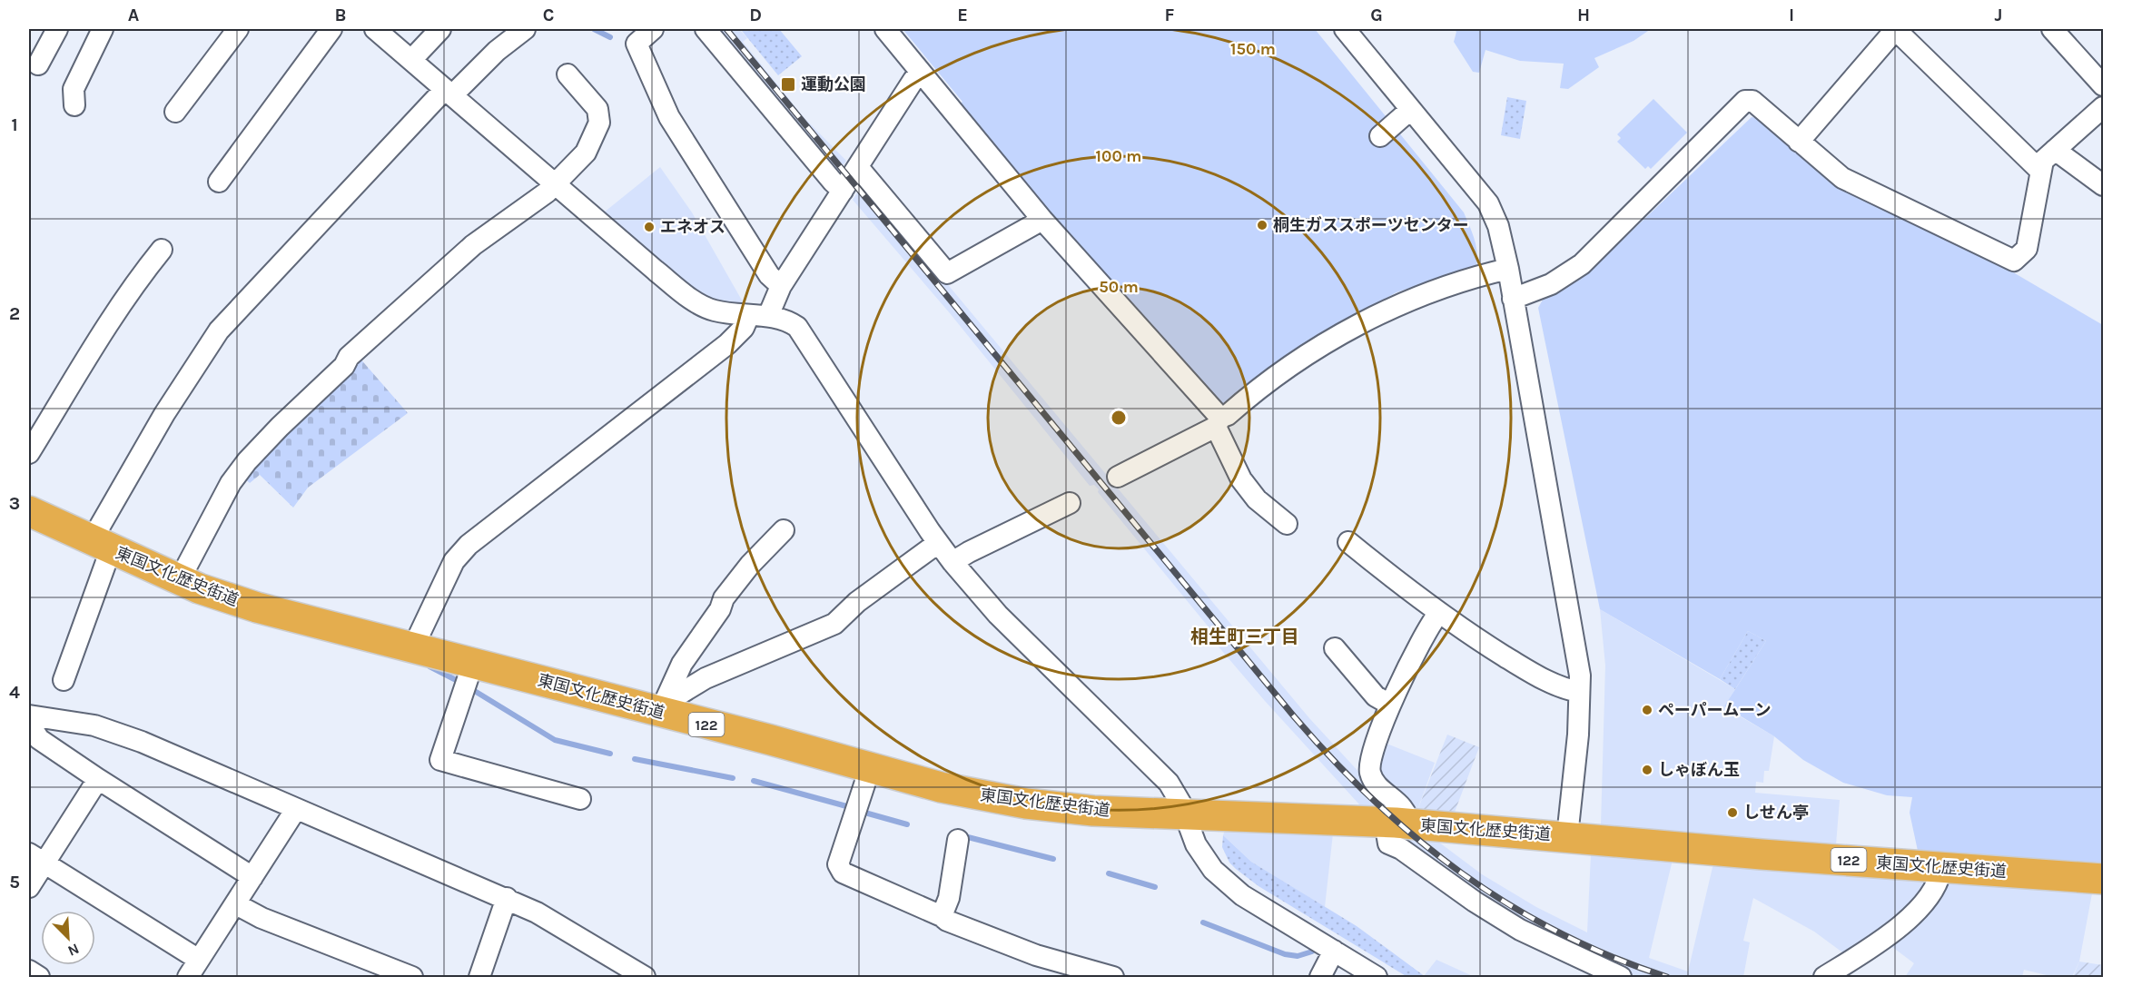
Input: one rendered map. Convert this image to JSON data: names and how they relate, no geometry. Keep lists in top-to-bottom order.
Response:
{
  "streets": {
    "highway": ["東国文化歴史街道", "122"]
  },
  "districts": ["相生町三丁目"],
  "places": {
    "transit": ["運動公園"],
    "other": [
      "桐生ガススポーツセンター",
      "エネオス",
      "ペーパームーン",
      "しゃぼん玉",
      "しせん亭"
    ]
  },
  "north": "bottom right",
  "grid": {
    "columns": [
      "A",
      "B",
      "C",
      "D",
      "E",
      "F",
      "G",
      "H",
      "I",
      "J"
    ],
    "rows": [
      "1",
      "2",
      "3",
      "4",
      "5"
    ]
  },
  "rings": ["150 m", "100 m", "50 m"]
}
